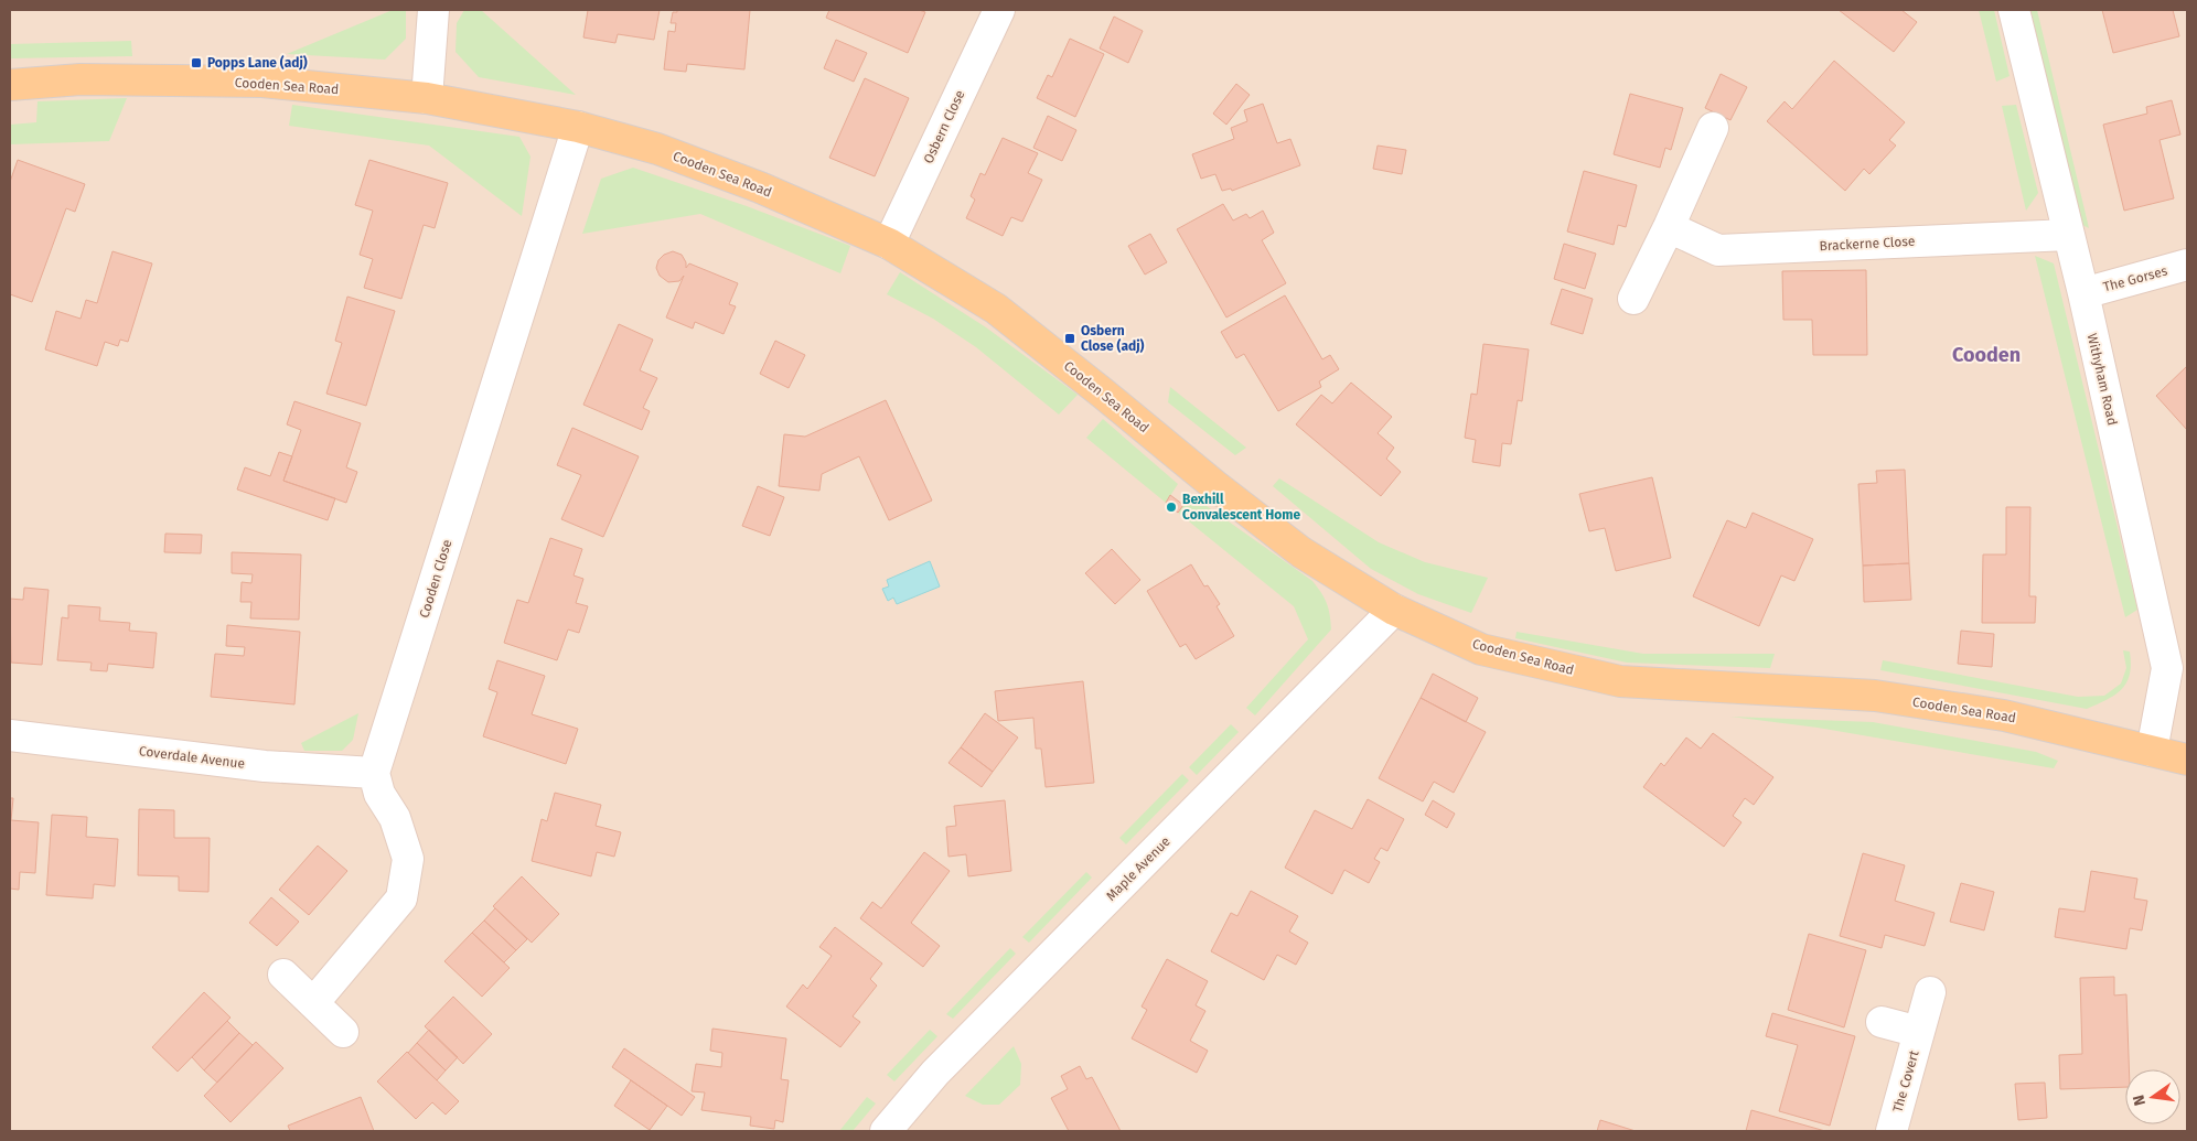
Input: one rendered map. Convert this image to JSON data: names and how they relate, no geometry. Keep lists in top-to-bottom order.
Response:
{
  "streets": {
    "main road": ["Cooden Sea Road"],
    "street": [
      "Osbern Close",
      "Brackerne Close",
      "The Gorses",
      "Withyham Road",
      "Cooden Close",
      "Coverdale Avenue",
      "Maple Avenue",
      "The Covert"
    ]
  },
  "crossings": [
    ["Cooden Sea Road", "Osbern Close"],
    ["Cooden Sea Road", "Withyham Road"],
    ["Cooden Sea Road", "Cooden Close"],
    ["Cooden Sea Road", "Maple Avenue"],
    ["Brackerne Close", "Withyham Road"],
    ["The Gorses", "Withyham Road"],
    ["Cooden Close", "Coverdale Avenue"]
  ],
  "districts": ["Cooden"],
  "places": {
    "transit": ["Popps Lane (adj)", "Osbern Close (adj)"],
    "other": ["Bexhill Convalescent Home"]
  },
  "north": "left"
}
